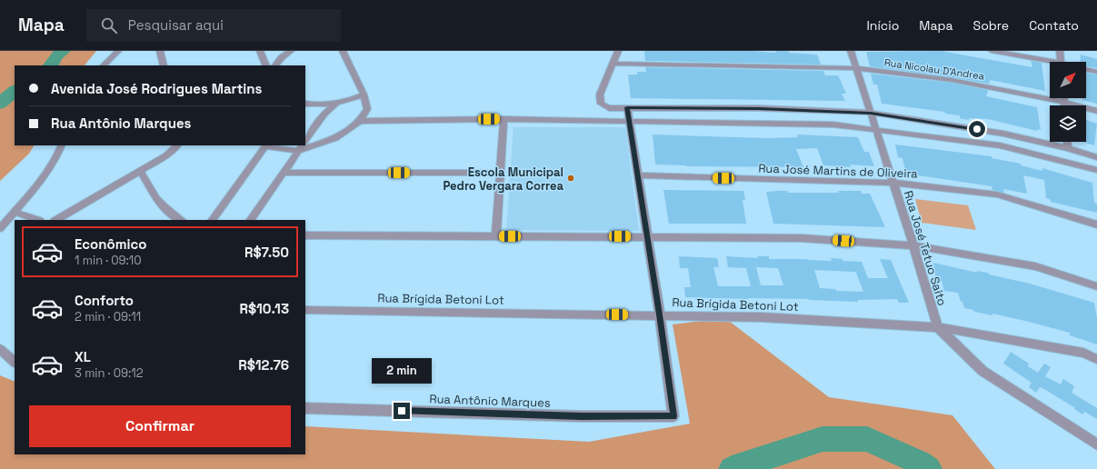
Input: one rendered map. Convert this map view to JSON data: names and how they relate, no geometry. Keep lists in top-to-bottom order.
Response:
{
  "streets": {
    "street": [
      "Rua Nicolau D'Andrea",
      "Rua José Martins de Oliveira",
      "Rua José Tetuo Saito",
      "Rua Brígida Betoni Lot",
      "Rua Antônio Marques"
    ]
  },
  "crossings": [
    ["Rua Nicolau D'Andrea", "Rua José Tetuo Saito"],
    ["Rua José Martins de Oliveira", "Rua José Tetuo Saito"],
    ["Rua José Tetuo Saito", "Rua Brígida Betoni Lot"],
    ["Rua Brígida Betoni Lot", "Rua Antônio Marques"]
  ],
  "places": ["Escola Municipal Pedro Vergara Correa"],
  "north": "top right",
  "page": {
    "header": "Mapa",
    "search": "Pesquisar aqui",
    "nav": [
      "Início",
      "Mapa",
      "Sobre",
      "Contato"
    ],
    "banner": ["Avenida José Rodrigues Martins", "Rua Antônio Marques"],
    "list": [
      {
        "name": "Econômico",
        "note": "1 min · 09:10",
        "value": "R$7.50"
      },
      {
        "name": "Conforto",
        "note": "2 min · 09:11",
        "value": "R$10.13"
      },
      {
        "name": "XL",
        "note": "3 min · 09:12",
        "value": "R$12.76"
      }
    ],
    "bubble": "2 min",
    "buttons": "Confirmar"
  }
}
